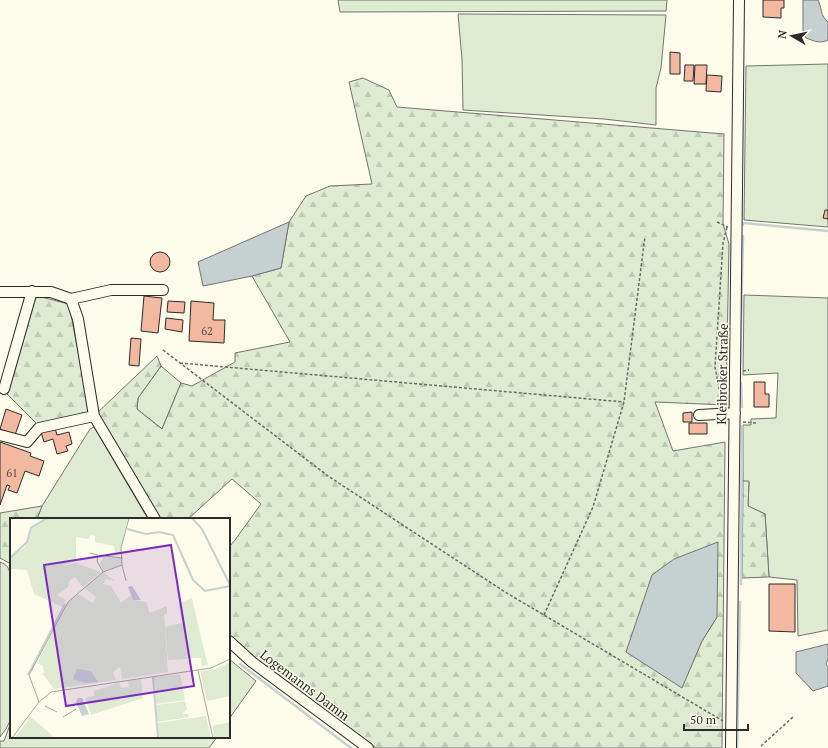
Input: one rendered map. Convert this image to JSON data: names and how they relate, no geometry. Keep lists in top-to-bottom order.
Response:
{
  "streets": {
    "street": ["Kleibroker Straße", "Logemanns Damm"]
  },
  "house_numbers": ["62", "61"],
  "scale_bar": "50 m",
  "north": "left"
}
